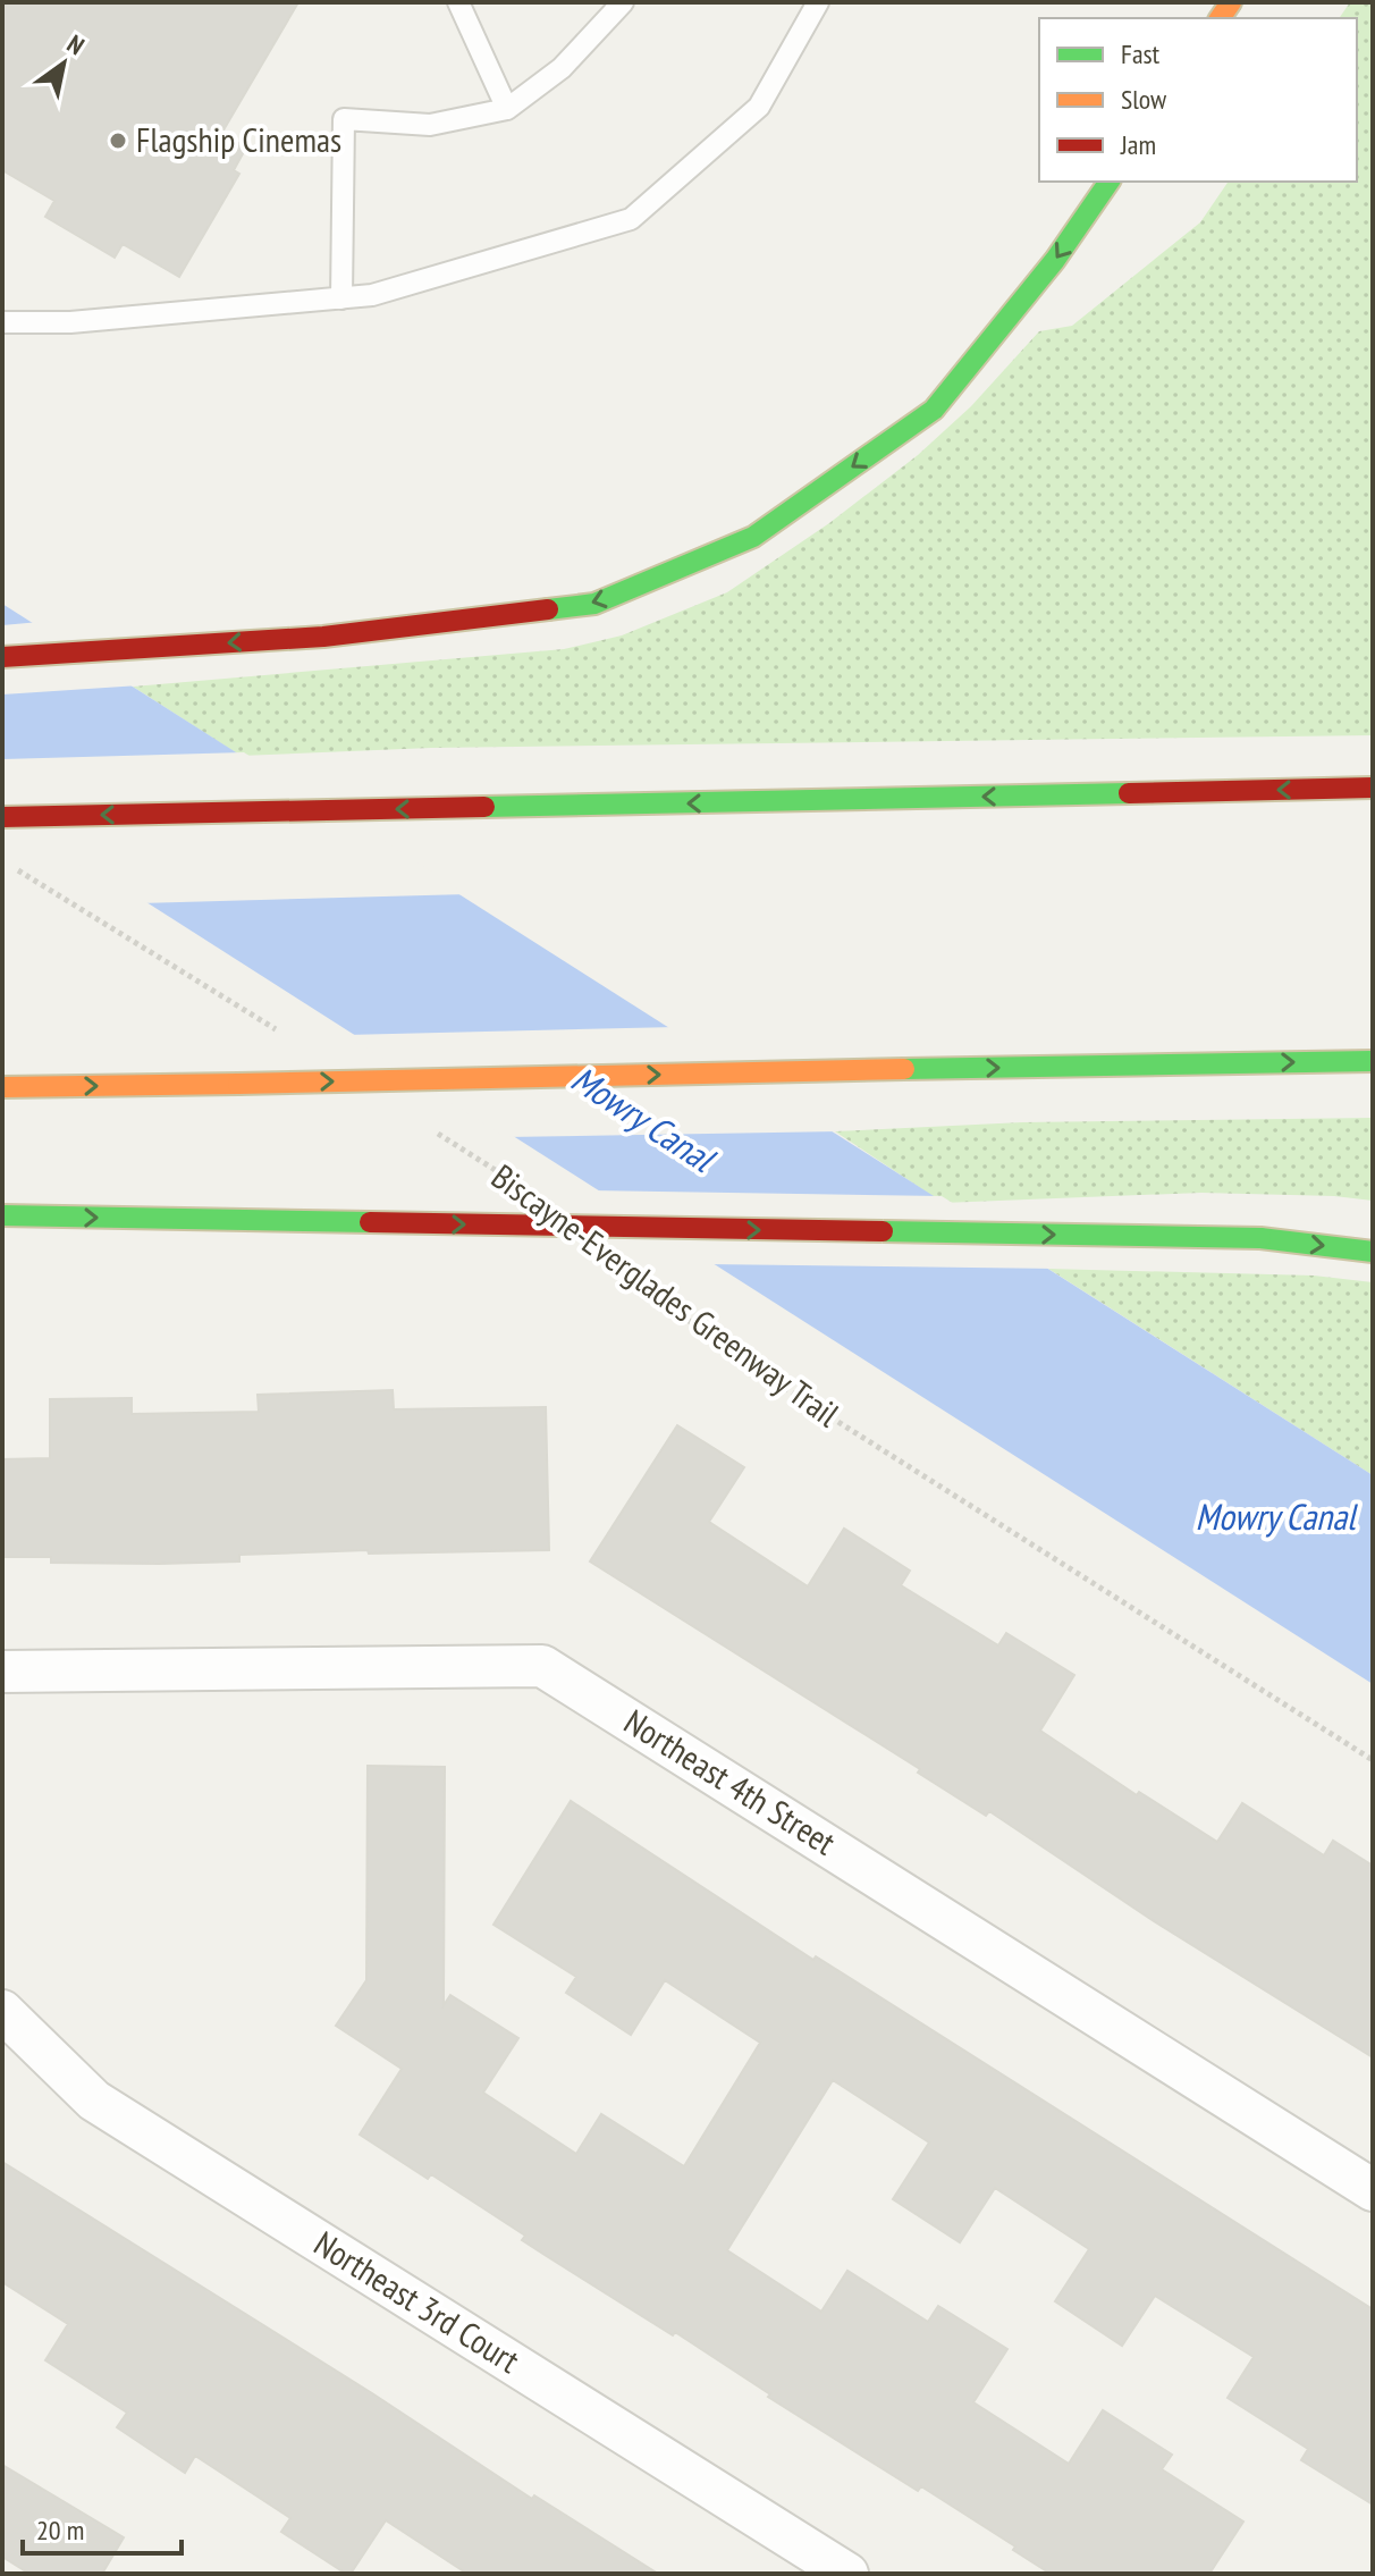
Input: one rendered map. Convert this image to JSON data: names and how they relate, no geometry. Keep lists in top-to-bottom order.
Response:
{
  "streets": {
    "street": ["Northeast 4th Street", "Northeast 3rd Court"],
    "path": ["Biscayne-Everglades Greenway Trail"]
  },
  "water": ["Mowry Canal"],
  "places": ["Flagship Cinemas"],
  "legend": ["Fast", "Slow", "Jam"],
  "scale_bar": "20 m",
  "north": "top right"
}
